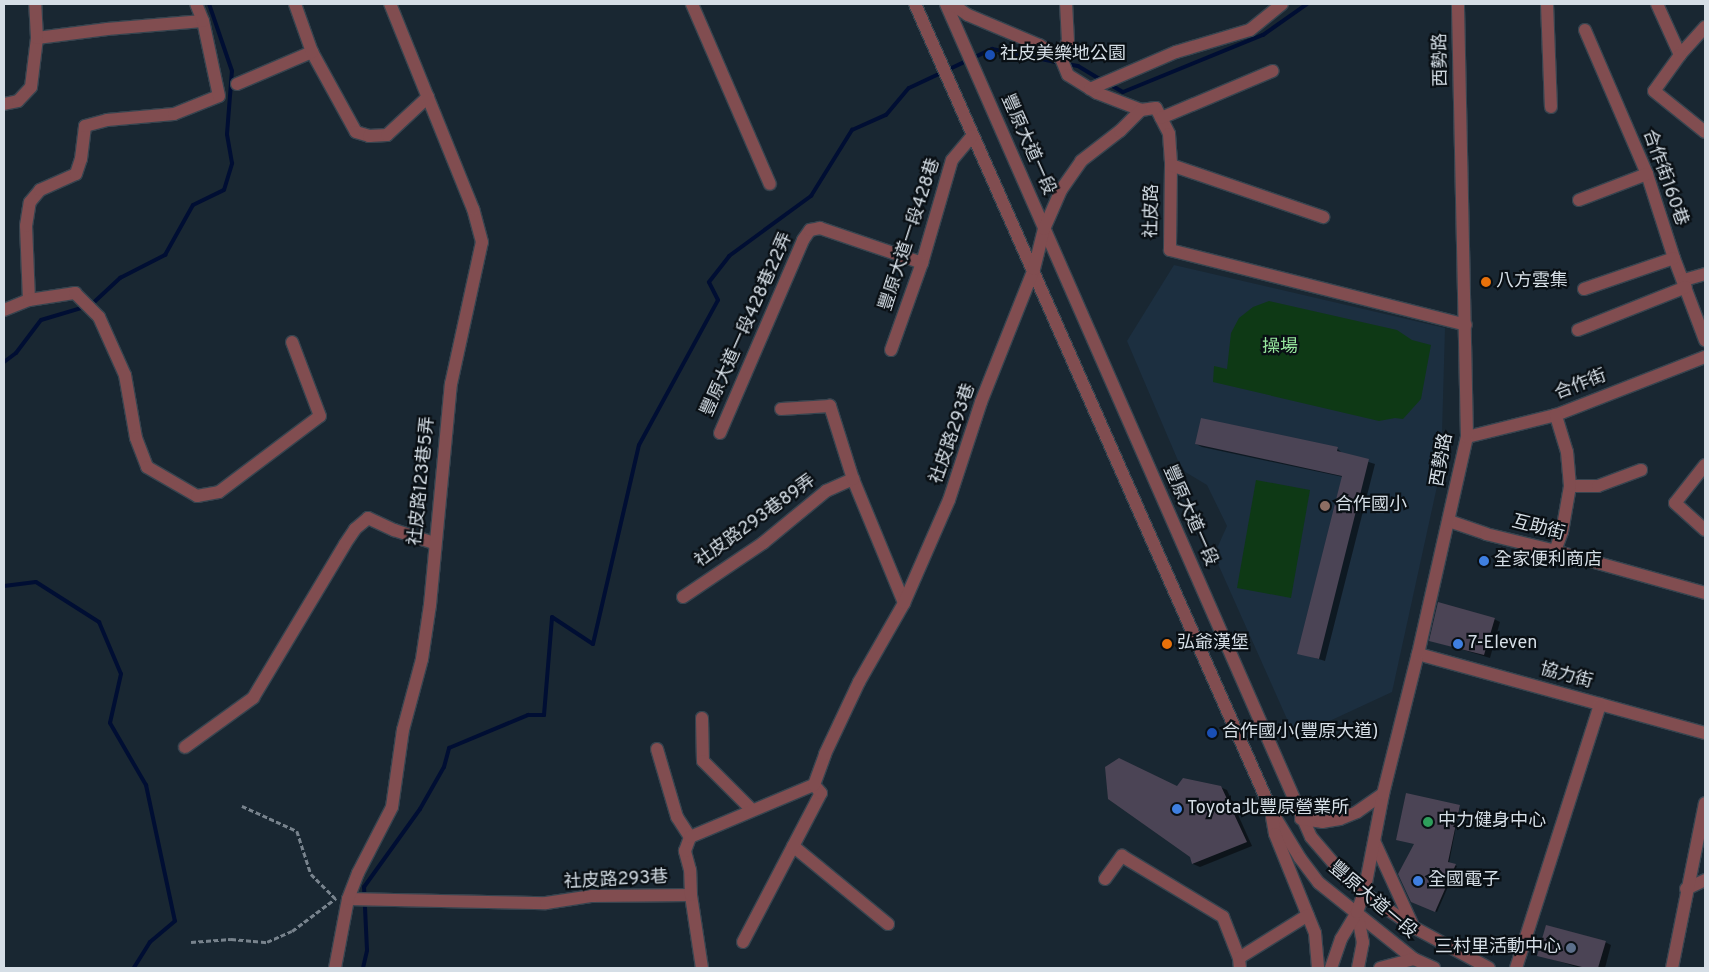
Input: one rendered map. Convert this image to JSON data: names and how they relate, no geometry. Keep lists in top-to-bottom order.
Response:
{
  "streets": {
    "street": [
      "西勢路",
      "豐原大道一段",
      "合作街160巷",
      "社皮路",
      "豐原大道一段428巷",
      "豐原大道一段428巷22弄",
      "合作街",
      "社皮路293巷",
      "社皮路123巷5弄",
      "社皮路293巷89弄",
      "互助街",
      "協力街"
    ]
  },
  "crossings": [
    ["西勢路", "豐原大道一段"],
    ["西勢路", "社皮路"],
    ["西勢路", "合作街"],
    ["西勢路", "互助街"],
    ["西勢路", "協力街"],
    ["豐原大道一段", "豐原大道一段428巷"],
    ["豐原大道一段", "社皮路293巷"],
    ["豐原大道一段428巷", "豐原大道一段428巷22弄"],
    ["社皮路293巷", "社皮路123巷5弄"]
  ],
  "parks": ["操場"],
  "places": [
    "社皮美樂地公園",
    "八方雲集",
    "合作國小",
    "全家便利商店",
    "弘爺漢堡",
    "7-Eleven",
    "合作國小(豐原大道)",
    "Toyota北豐原營業所",
    "中力健身中心",
    "全國電子",
    "三村里活動中心"
  ]
}
